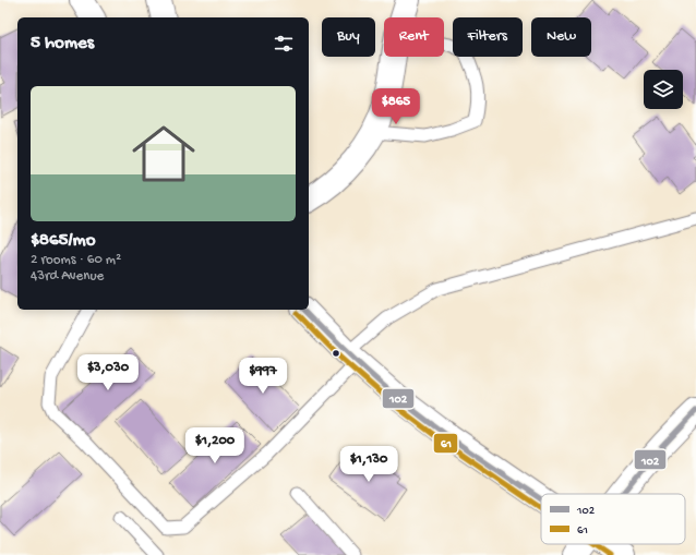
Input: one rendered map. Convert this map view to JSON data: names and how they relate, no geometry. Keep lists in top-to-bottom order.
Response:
{
  "lines": ["transit line 102", "transit line 61"],
  "legend": ["102", "61"],
  "page": {
    "chip": [
      "Buy",
      "Rent",
      "Filters",
      "New"
    ],
    "heading": "5 homes",
    "list": [
      {
        "name": "$865/mo",
        "note": "2 rooms · 60 m² · 43rd Avenue"
      }
    ],
    "price": [
      "$865",
      "$3,030",
      "$997",
      "$1,200",
      "$1,130"
    ]
  }
}
